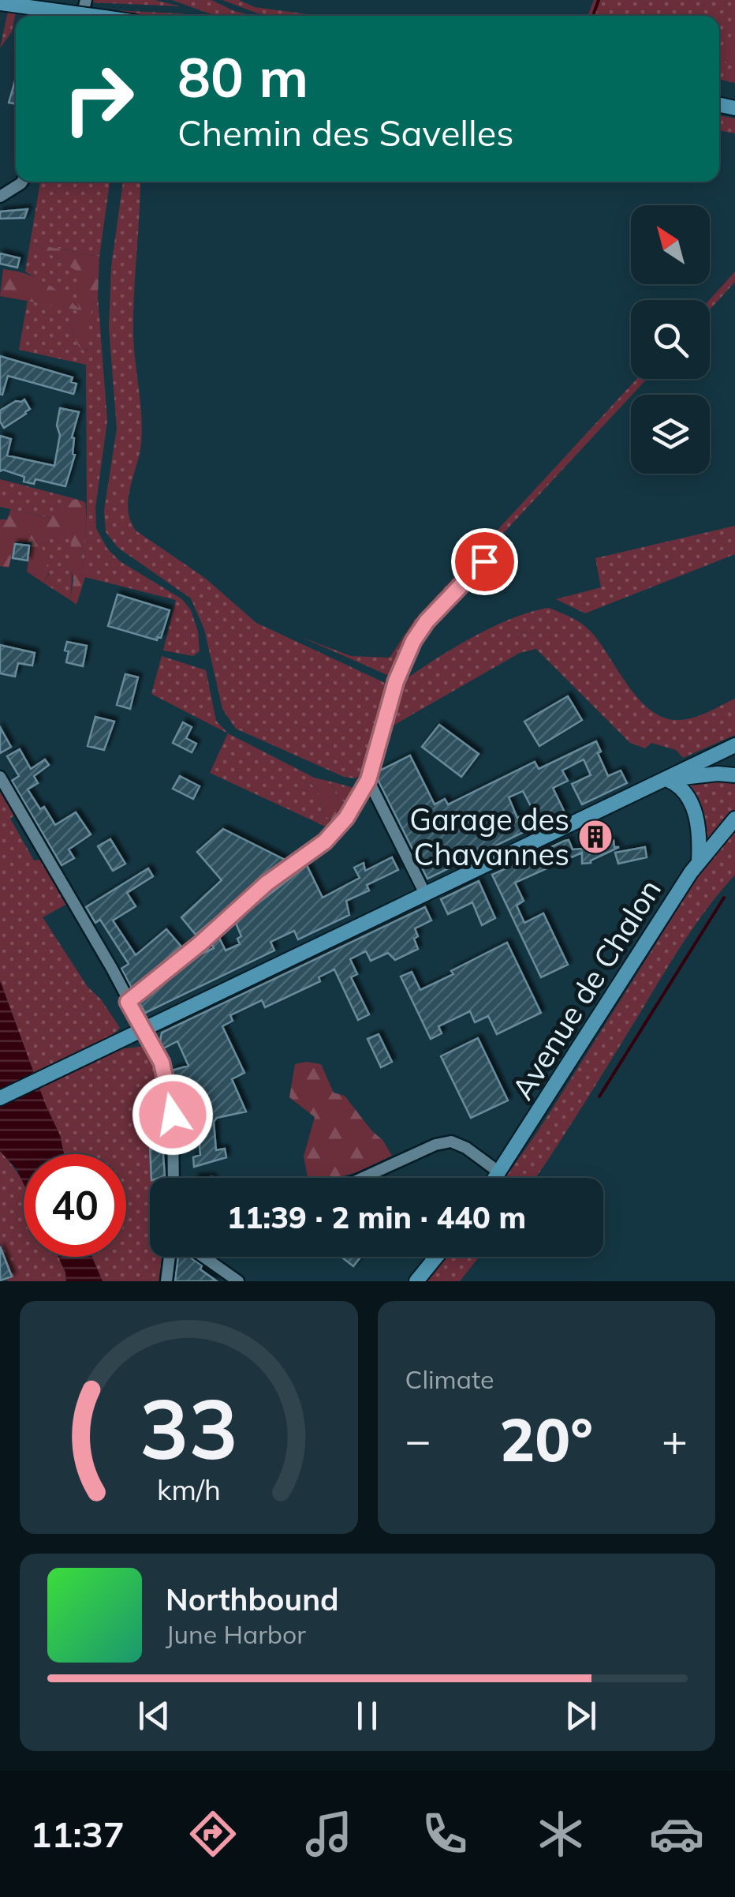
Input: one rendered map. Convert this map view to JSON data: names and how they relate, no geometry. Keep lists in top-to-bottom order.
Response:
{
  "streets": {
    "main road": ["Avenue de Chalon"]
  },
  "places": {
    "building": ["Garage des Chavannes"]
  },
  "north": "top left",
  "page": {
    "turn": ["80 m", "Chemin des Savelles"],
    "limit": "40",
    "trip": "11:39 · 2 min · 440 m",
    "tile": "Climate",
    "heat": ["−", "20°", "+"],
    "song": ["Northbound", "June Harbor"],
    "tabs": "11:37",
    "gauge": ["33", "km/h"]
  }
}
